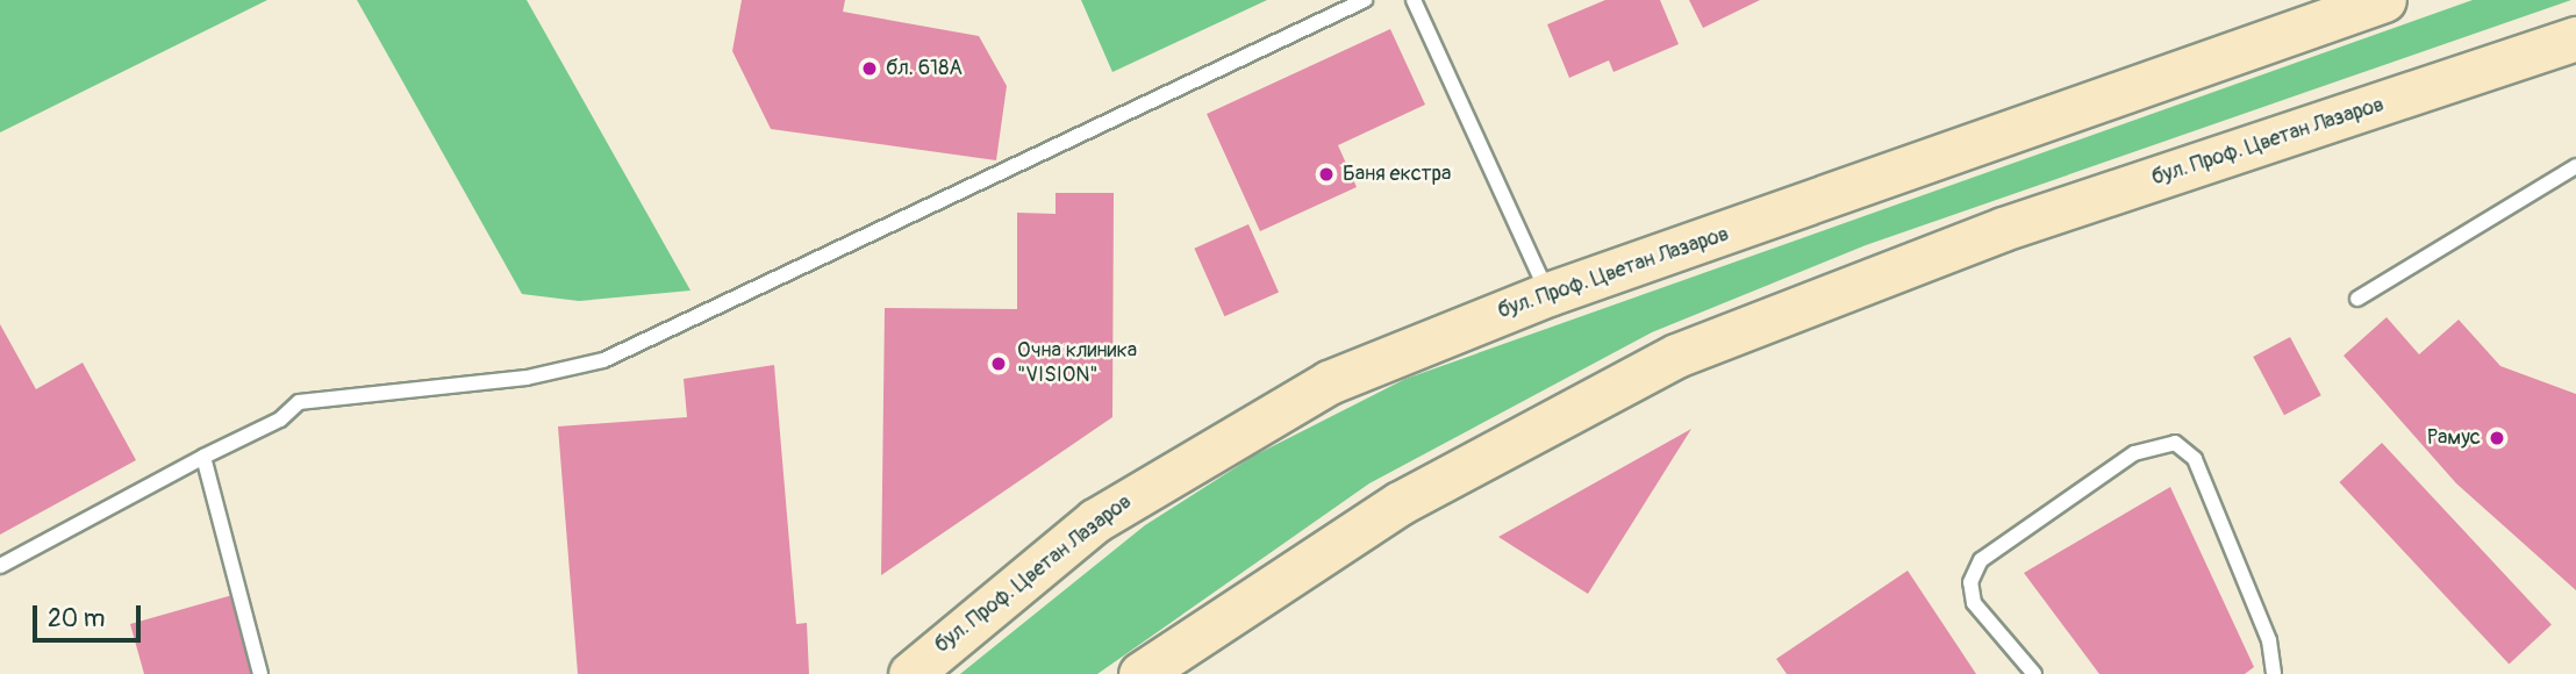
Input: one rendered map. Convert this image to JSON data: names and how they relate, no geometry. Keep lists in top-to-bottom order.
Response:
{
  "streets": {
    "main road": ["бул. Проф. Цветан Лазаров"]
  },
  "places": [
    "бл. 618А",
    "Баня екстра",
    "Очна клиника \"VISION\"",
    "Рамус"
  ],
  "scale_bar": "20 m"
}
